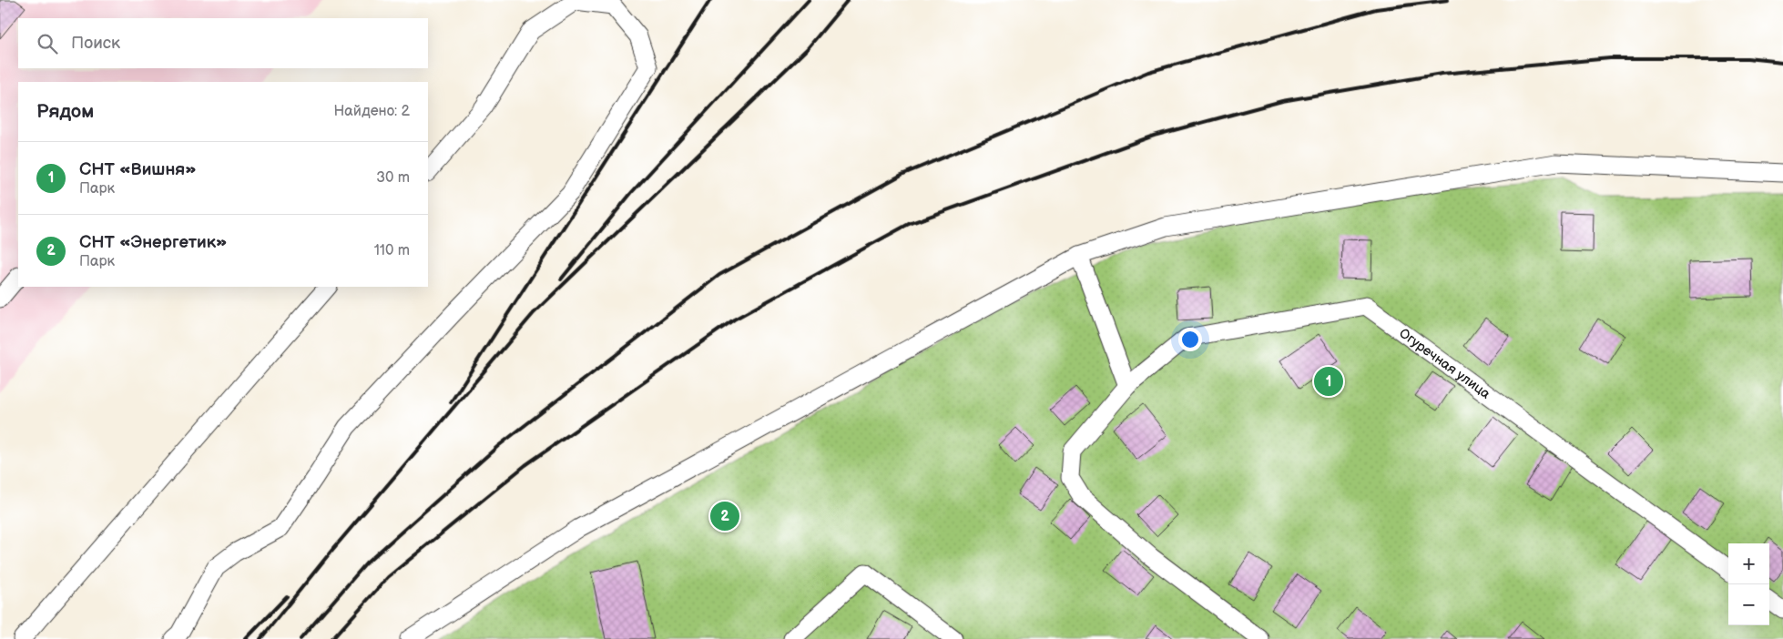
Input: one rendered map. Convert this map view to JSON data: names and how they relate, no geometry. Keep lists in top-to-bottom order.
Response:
{
  "streets": {
    "lane": ["Огуречная улица"]
  },
  "page": {
    "search": "Поиск",
    "heading": ["Рядом", "Найдено: 2"],
    "list": [
      {
        "mark": "1",
        "name": "СНТ «Вишня»",
        "note": "Парк",
        "value": "30 m"
      },
      {
        "mark": "2",
        "name": "СНТ «Энергетик»",
        "note": "Парк",
        "value": "110 m"
      }
    ],
    "pins": ["1", "2"],
    "map_buttons": ["+", "−"]
  }
}
